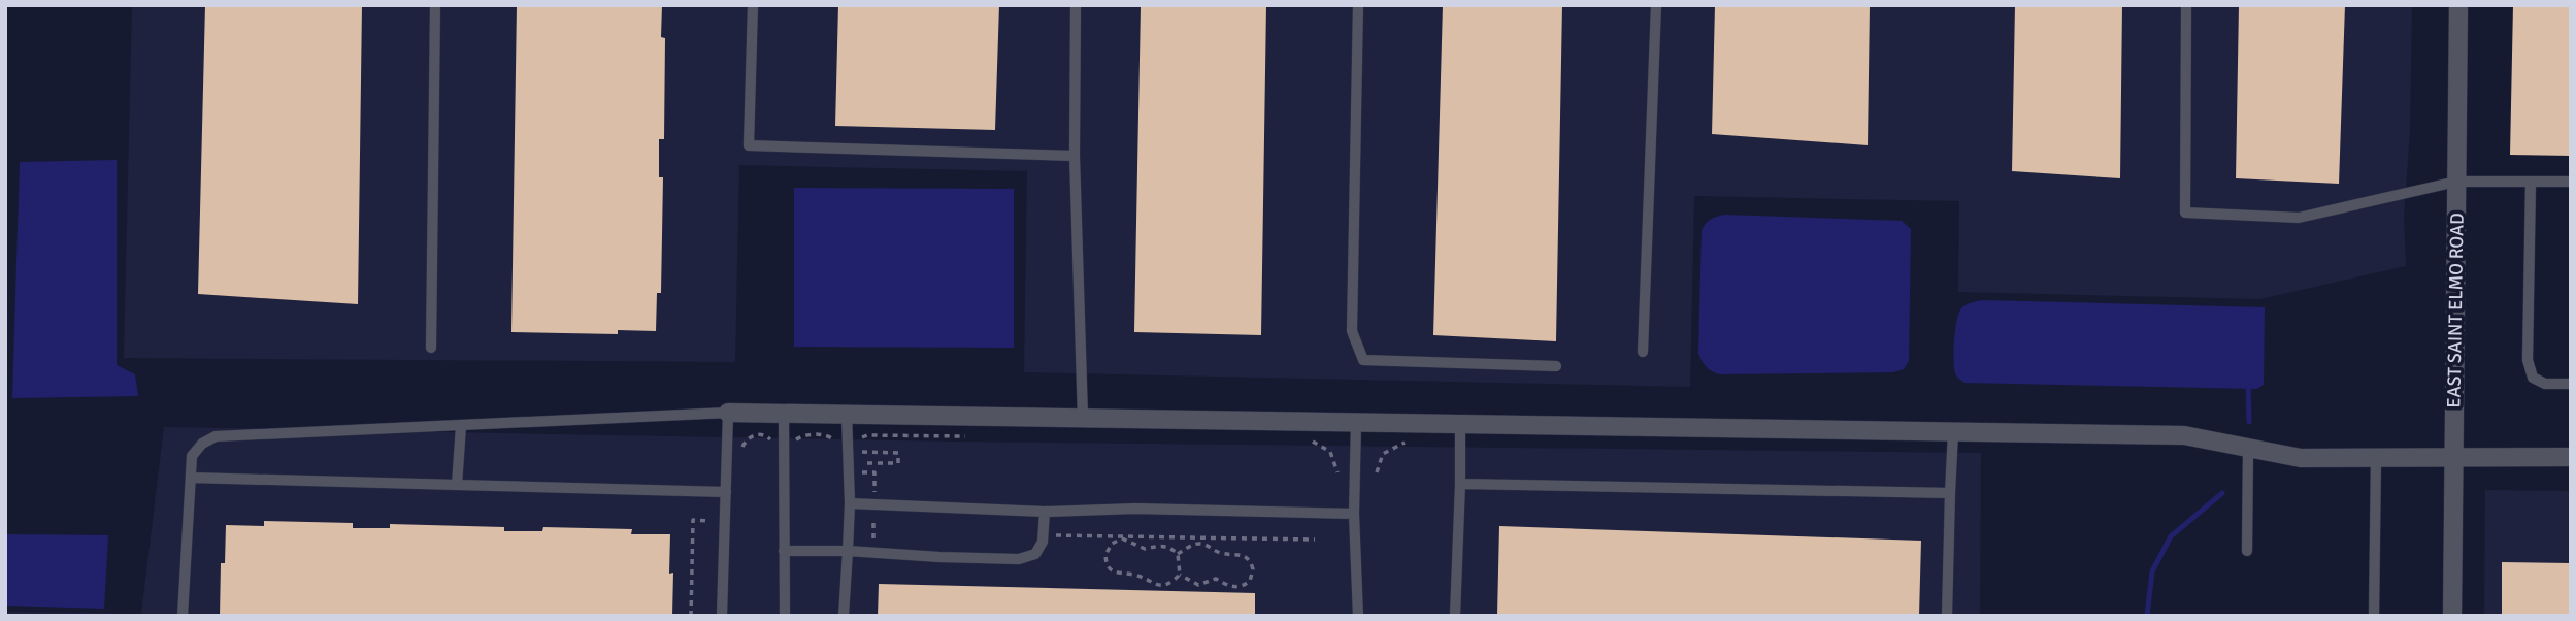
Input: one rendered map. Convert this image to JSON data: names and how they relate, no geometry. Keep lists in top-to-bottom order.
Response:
{
  "streets": {
    "street": ["EAST SAINT ELMO ROAD"]
  }
}
